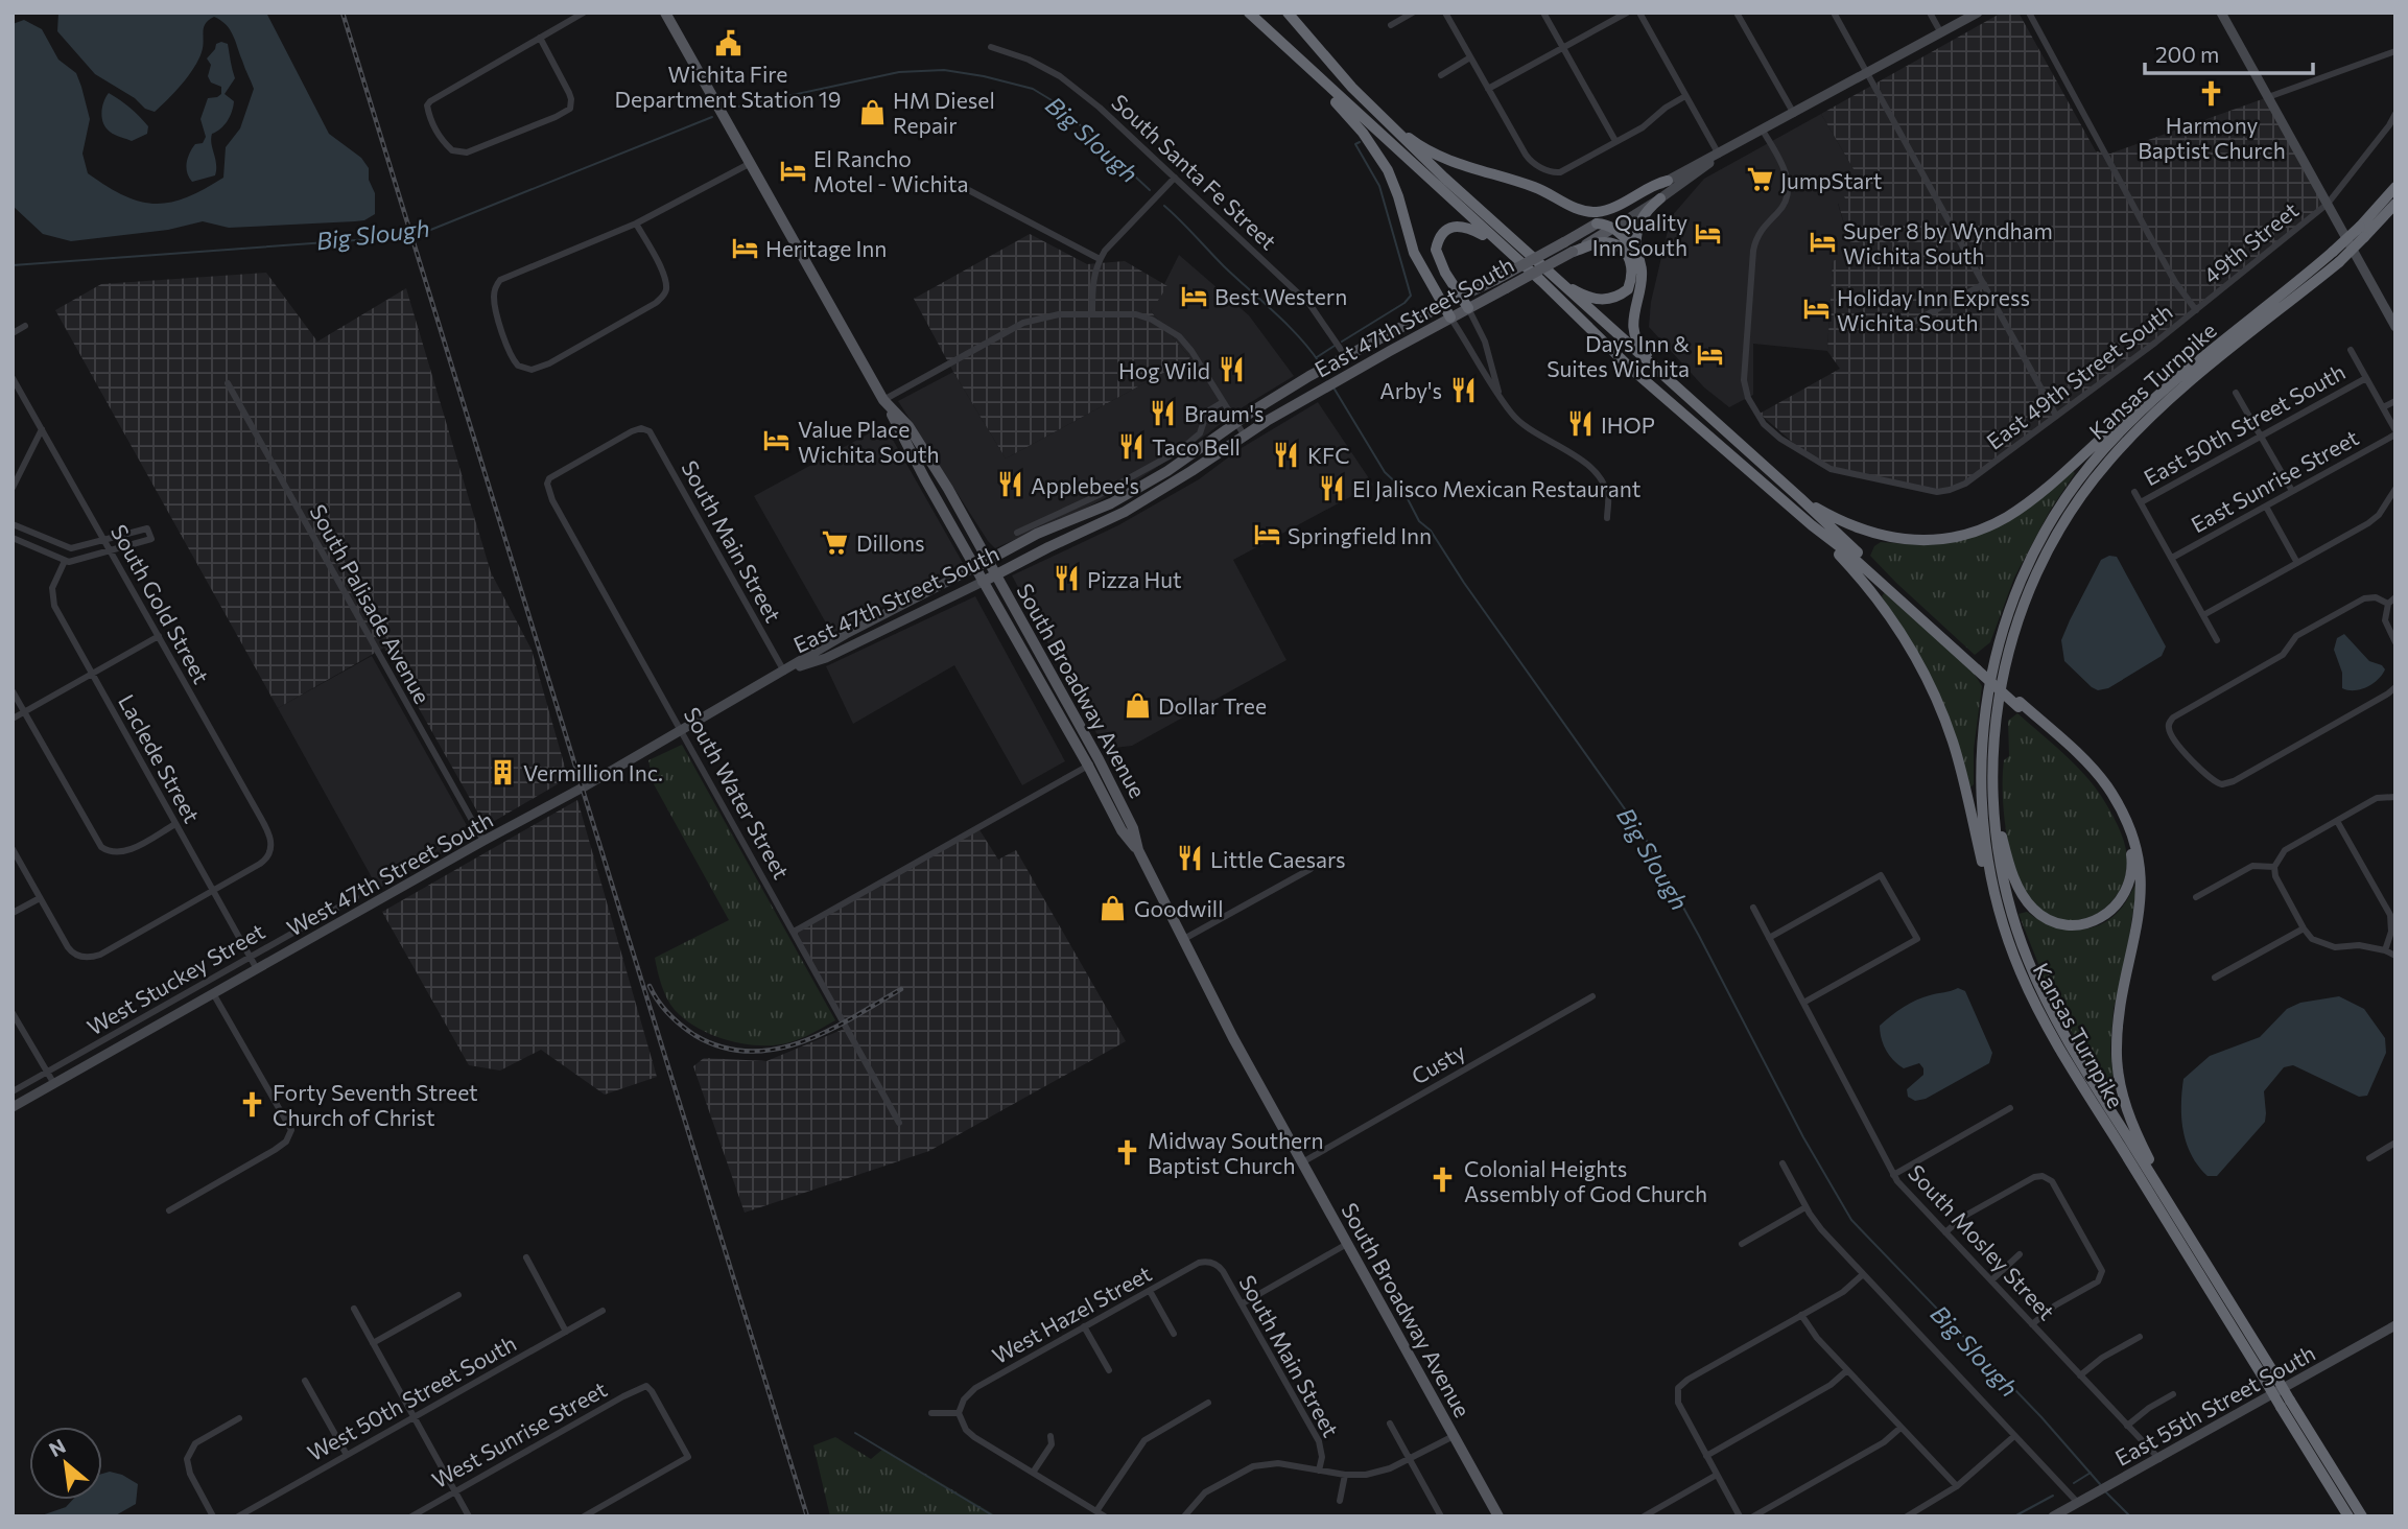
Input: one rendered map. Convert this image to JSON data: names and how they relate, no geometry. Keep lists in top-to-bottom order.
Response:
{
  "streets": {
    "highway": ["Kansas Turnpike"],
    "main road": ["East 47th Street South", "South Broadway Avenue"],
    "street": [
      "South Santa Fe Street",
      "49th Street",
      "East 49th Street South",
      "East 50th Street South",
      "East Sunrise Street",
      "South Main Street",
      "South Gold Street",
      "South Palisade Avenue",
      "Laclede Street",
      "South Water Street",
      "West 47th Street South",
      "West Stuckey Street",
      "Custy",
      "South Mosley Street",
      "West Hazel Street",
      "West 50th Street South",
      "East 55th Street South",
      "West Sunrise Street"
    ]
  },
  "crossings": [
    ["South Santa Fe Street", "East 47th Street South"],
    ["49th Street", "East 49th Street South"],
    ["East 47th Street South", "East 49th Street South"],
    ["East 47th Street South", "South Main Street"],
    ["East 47th Street South", "South Broadway Avenue"],
    ["East 47th Street South", "West 47th Street South"],
    ["South Main Street", "South Water Street"],
    ["South Main Street", "West 47th Street South"],
    ["South Main Street", "West Hazel Street"],
    ["South Gold Street", "Laclede Street"],
    ["South Palisade Avenue", "West 47th Street South"],
    ["South Broadway Avenue", "Custy"],
    ["Laclede Street", "West 47th Street South"],
    ["Laclede Street", "West Stuckey Street"],
    ["South Water Street", "West 47th Street South"],
    ["South Mosley Street", "East 55th Street South"]
  ],
  "water": ["Big Slough"],
  "places": {
    "public building": ["Wichita Fire Department Station 19"],
    "church": [
      "Harmony Baptist Church",
      "Forty Seventh Street Church of Christ",
      "Midway Southern Baptist Church",
      "Colonial Heights Assembly of God Church"
    ],
    "shop": ["HM Diesel Repair", "Dollar Tree", "Goodwill"],
    "hotel": [
      "El Rancho Motel - Wichita",
      "Quality Inn South",
      "Super 8 by Wyndham Wichita South",
      "Heritage Inn",
      "Best Western",
      "Holiday Inn Express Wichita South",
      "Days Inn & Suites Wichita",
      "Value Place Wichita South",
      "Springfield Inn"
    ],
    "supermarket": ["JumpStart", "Dillons"],
    "restaurant": [
      "Hog Wild",
      "Arby's",
      "Braum's",
      "IHOP",
      "Taco Bell",
      "KFC",
      "Applebee's",
      "El Jalisco Mexican Restaurant",
      "Pizza Hut",
      "Little Caesars"
    ],
    "building": ["Vermillion Inc."]
  },
  "scale_bar": "200 m",
  "north": "top left"
}
